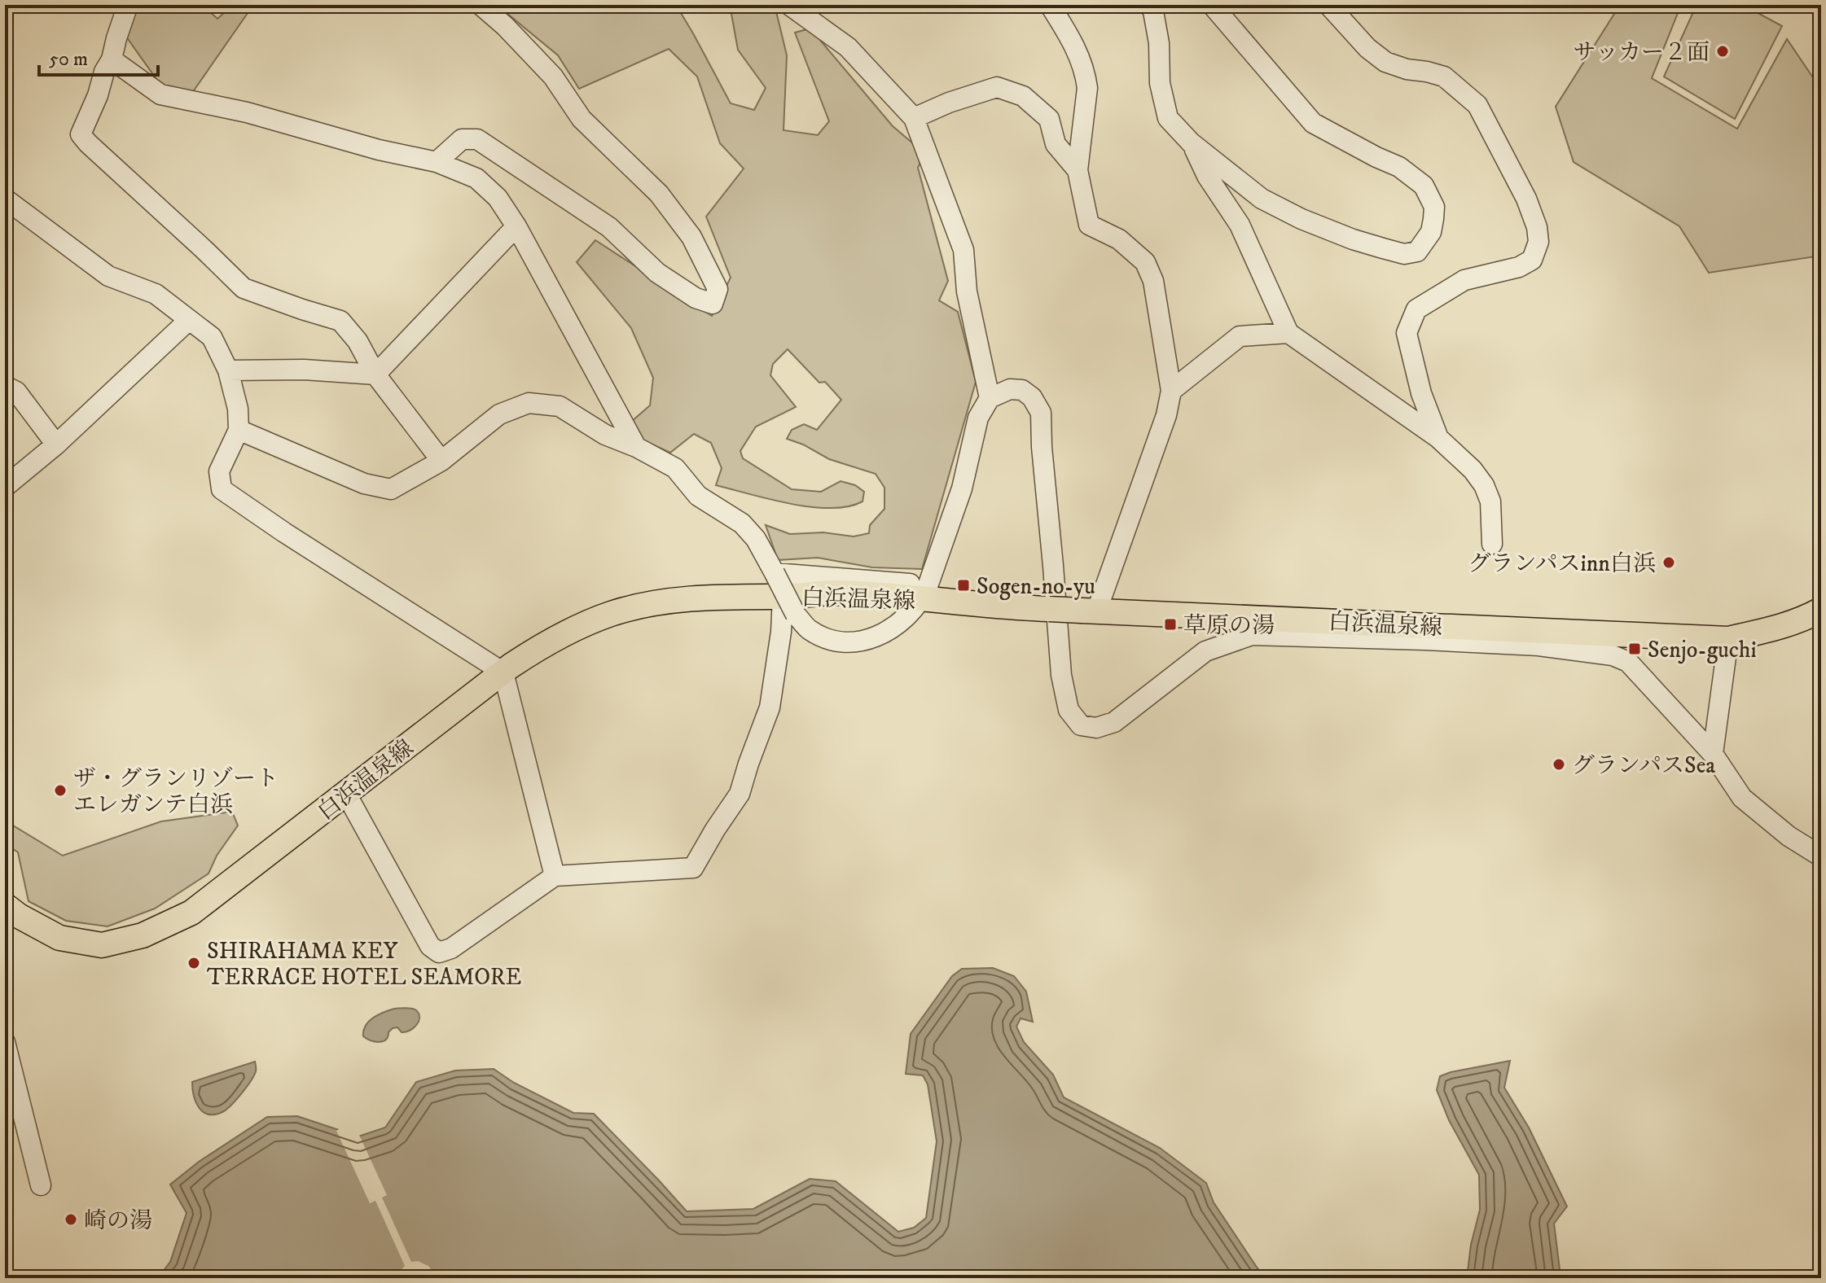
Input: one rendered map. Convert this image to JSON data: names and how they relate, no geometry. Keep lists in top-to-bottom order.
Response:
{
  "streets": {
    "main road": ["白浜温泉線"]
  },
  "places": {
    "other": [
      "サッカー２面",
      "グランパスinn白浜",
      "グランパスSea",
      "ザ・グランリゾート エレガンテ白浜",
      "SHIRAHAMA KEY TERRACE HOTEL SEAMORE",
      "崎の湯"
    ],
    "transit": ["Sogen-no-yu", "草原の湯", "Senjo-guchi"]
  },
  "scale_bar": "50 m"
}
